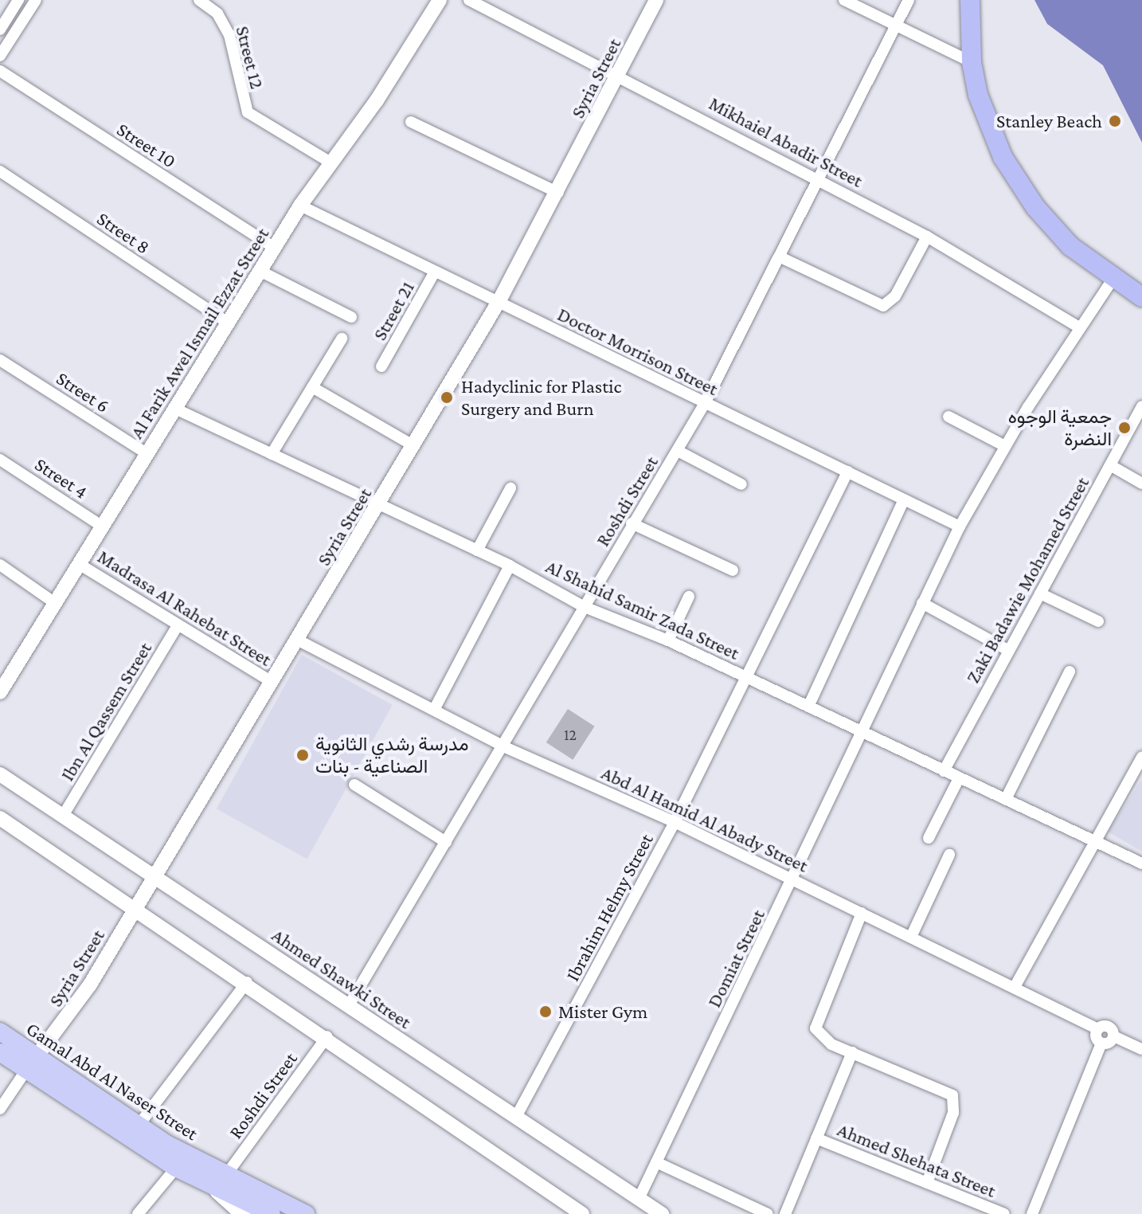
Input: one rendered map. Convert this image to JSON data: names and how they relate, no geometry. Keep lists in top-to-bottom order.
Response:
{
  "streets": {
    "main road": ["Gamal Abd Al Naser Street"],
    "street": [
      "Street 12",
      "Syria Street",
      "Mikhaiel Abadir Street",
      "Street 10",
      "Street 8",
      "Street 21",
      "Al Farik Awel Ismail Ezzat Street",
      "Doctor Morrison Street",
      "Street 6",
      "Street 4",
      "Roshdi Street",
      "Zaki Badawie Mohamed Street",
      "Madrasa Al Rahebat Street",
      "Al Shahid Samir Zada Street",
      "Ibn Al Qassem Street",
      "Abd Al Hamid Al Abady Street",
      "Ibrahim Helmy Street",
      "Domiat Street",
      "Ahmed Shawki Street",
      "Ahmed Shehata Street"
    ]
  },
  "crossings": [
    ["Street 12", "Al Farik Awel Ismail Ezzat Street"],
    ["Syria Street", "Mikhaiel Abadir Street"],
    ["Syria Street", "Doctor Morrison Street"],
    ["Syria Street", "Madrasa Al Rahebat Street"],
    ["Syria Street", "Al Shahid Samir Zada Street"],
    ["Syria Street", "Abd Al Hamid Al Abady Street"],
    ["Syria Street", "Ahmed Shawki Street"],
    ["Syria Street", "Gamal Abd Al Naser Street"],
    ["Mikhaiel Abadir Street", "Roshdi Street"],
    ["Mikhaiel Abadir Street", "Domiat Street"],
    ["Street 10", "Al Farik Awel Ismail Ezzat Street"],
    ["Street 8", "Al Farik Awel Ismail Ezzat Street"],
    ["Street 21", "Doctor Morrison Street"],
    ["Al Farik Awel Ismail Ezzat Street", "Doctor Morrison Street"],
    ["Al Farik Awel Ismail Ezzat Street", "Street 6"],
    ["Al Farik Awel Ismail Ezzat Street", "Street 4"],
    ["Al Farik Awel Ismail Ezzat Street", "Madrasa Al Rahebat Street"],
    ["Al Farik Awel Ismail Ezzat Street", "Al Shahid Samir Zada Street"],
    ["Doctor Morrison Street", "Roshdi Street"],
    ["Doctor Morrison Street", "Ibrahim Helmy Street"],
    ["Doctor Morrison Street", "Domiat Street"],
    ["Roshdi Street", "Al Shahid Samir Zada Street"],
    ["Roshdi Street", "Abd Al Hamid Al Abady Street"],
    ["Roshdi Street", "Ahmed Shawki Street"],
    ["Roshdi Street", "Gamal Abd Al Naser Street"],
    ["Zaki Badawie Mohamed Street", "Al Shahid Samir Zada Street"],
    ["Madrasa Al Rahebat Street", "Ibn Al Qassem Street"],
    ["Al Shahid Samir Zada Street", "Ibrahim Helmy Street"],
    ["Al Shahid Samir Zada Street", "Domiat Street"],
    ["Ibn Al Qassem Street", "Ahmed Shawki Street"],
    ["Abd Al Hamid Al Abady Street", "Ibrahim Helmy Street"],
    ["Abd Al Hamid Al Abady Street", "Domiat Street"],
    ["Ibrahim Helmy Street", "Ahmed Shawki Street"],
    ["Domiat Street", "Ahmed Shawki Street"]
  ],
  "places": [
    "Stanley Beach",
    "Hadyclinic for Plastic Surgery and Burn",
    "جمعية الوجوه النضرة",
    "مدرسة رشدي الثانوية الصناعية - بنات",
    "Mister Gym"
  ],
  "house_numbers": ["12"]
}
